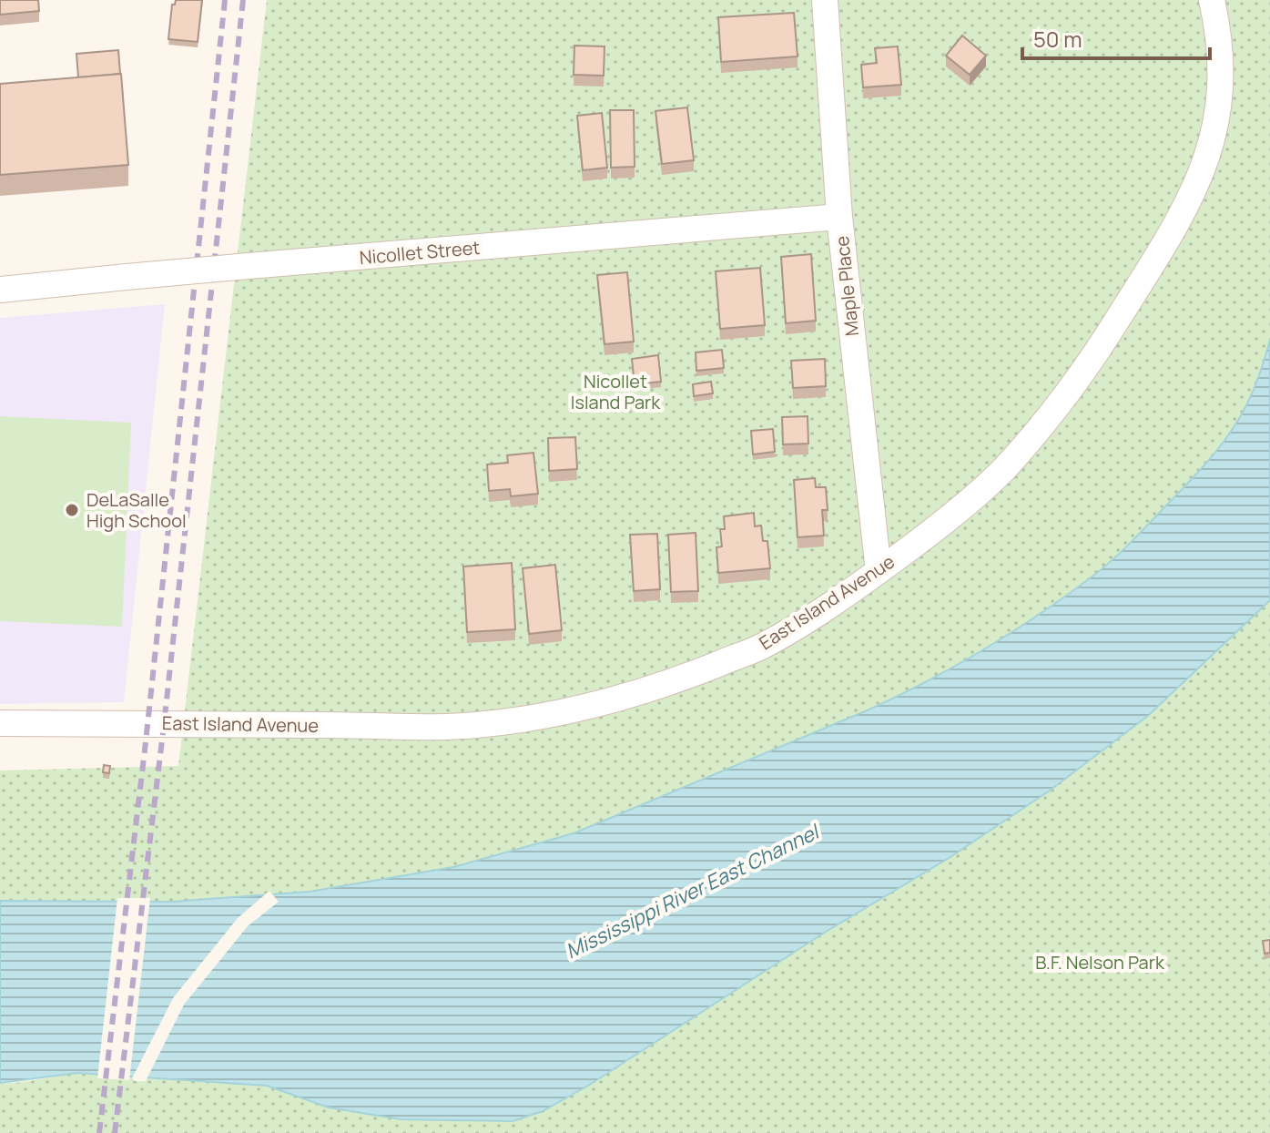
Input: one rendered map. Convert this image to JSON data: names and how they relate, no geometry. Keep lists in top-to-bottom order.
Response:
{
  "streets": {
    "street": ["Nicollet Street", "Maple Place", "East Island Avenue"]
  },
  "crossings": [
    ["Nicollet Street", "Maple Place"],
    ["Maple Place", "East Island Avenue"]
  ],
  "water": ["Mississippi River East Channel"],
  "parks": ["Nicollet Island Park", "B.F. Nelson Park"],
  "places": ["DeLaSalle High School"],
  "scale_bar": "50 m"
}
